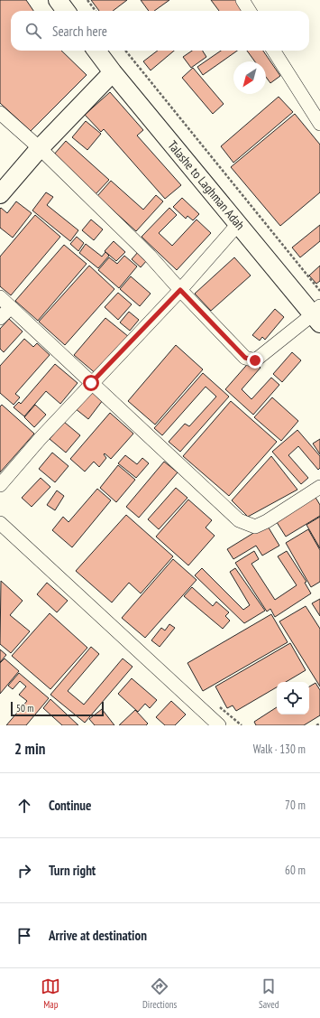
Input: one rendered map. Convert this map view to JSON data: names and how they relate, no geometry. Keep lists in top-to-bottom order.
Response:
{
  "streets": {
    "main road": ["Talashe to Laghman Adah"]
  },
  "scale_bar": "50 m",
  "north": "bottom left",
  "page": {
    "search": "Search here",
    "scale": "50 m",
    "heading": ["2 min", "Walk · 130 m"],
    "list": [
      ["Continue", "70 m"],
      ["Turn right", "60 m"],
      "Arrive at destination"
    ],
    "nav": ["Map", "Directions", "Saved"]
  }
}
